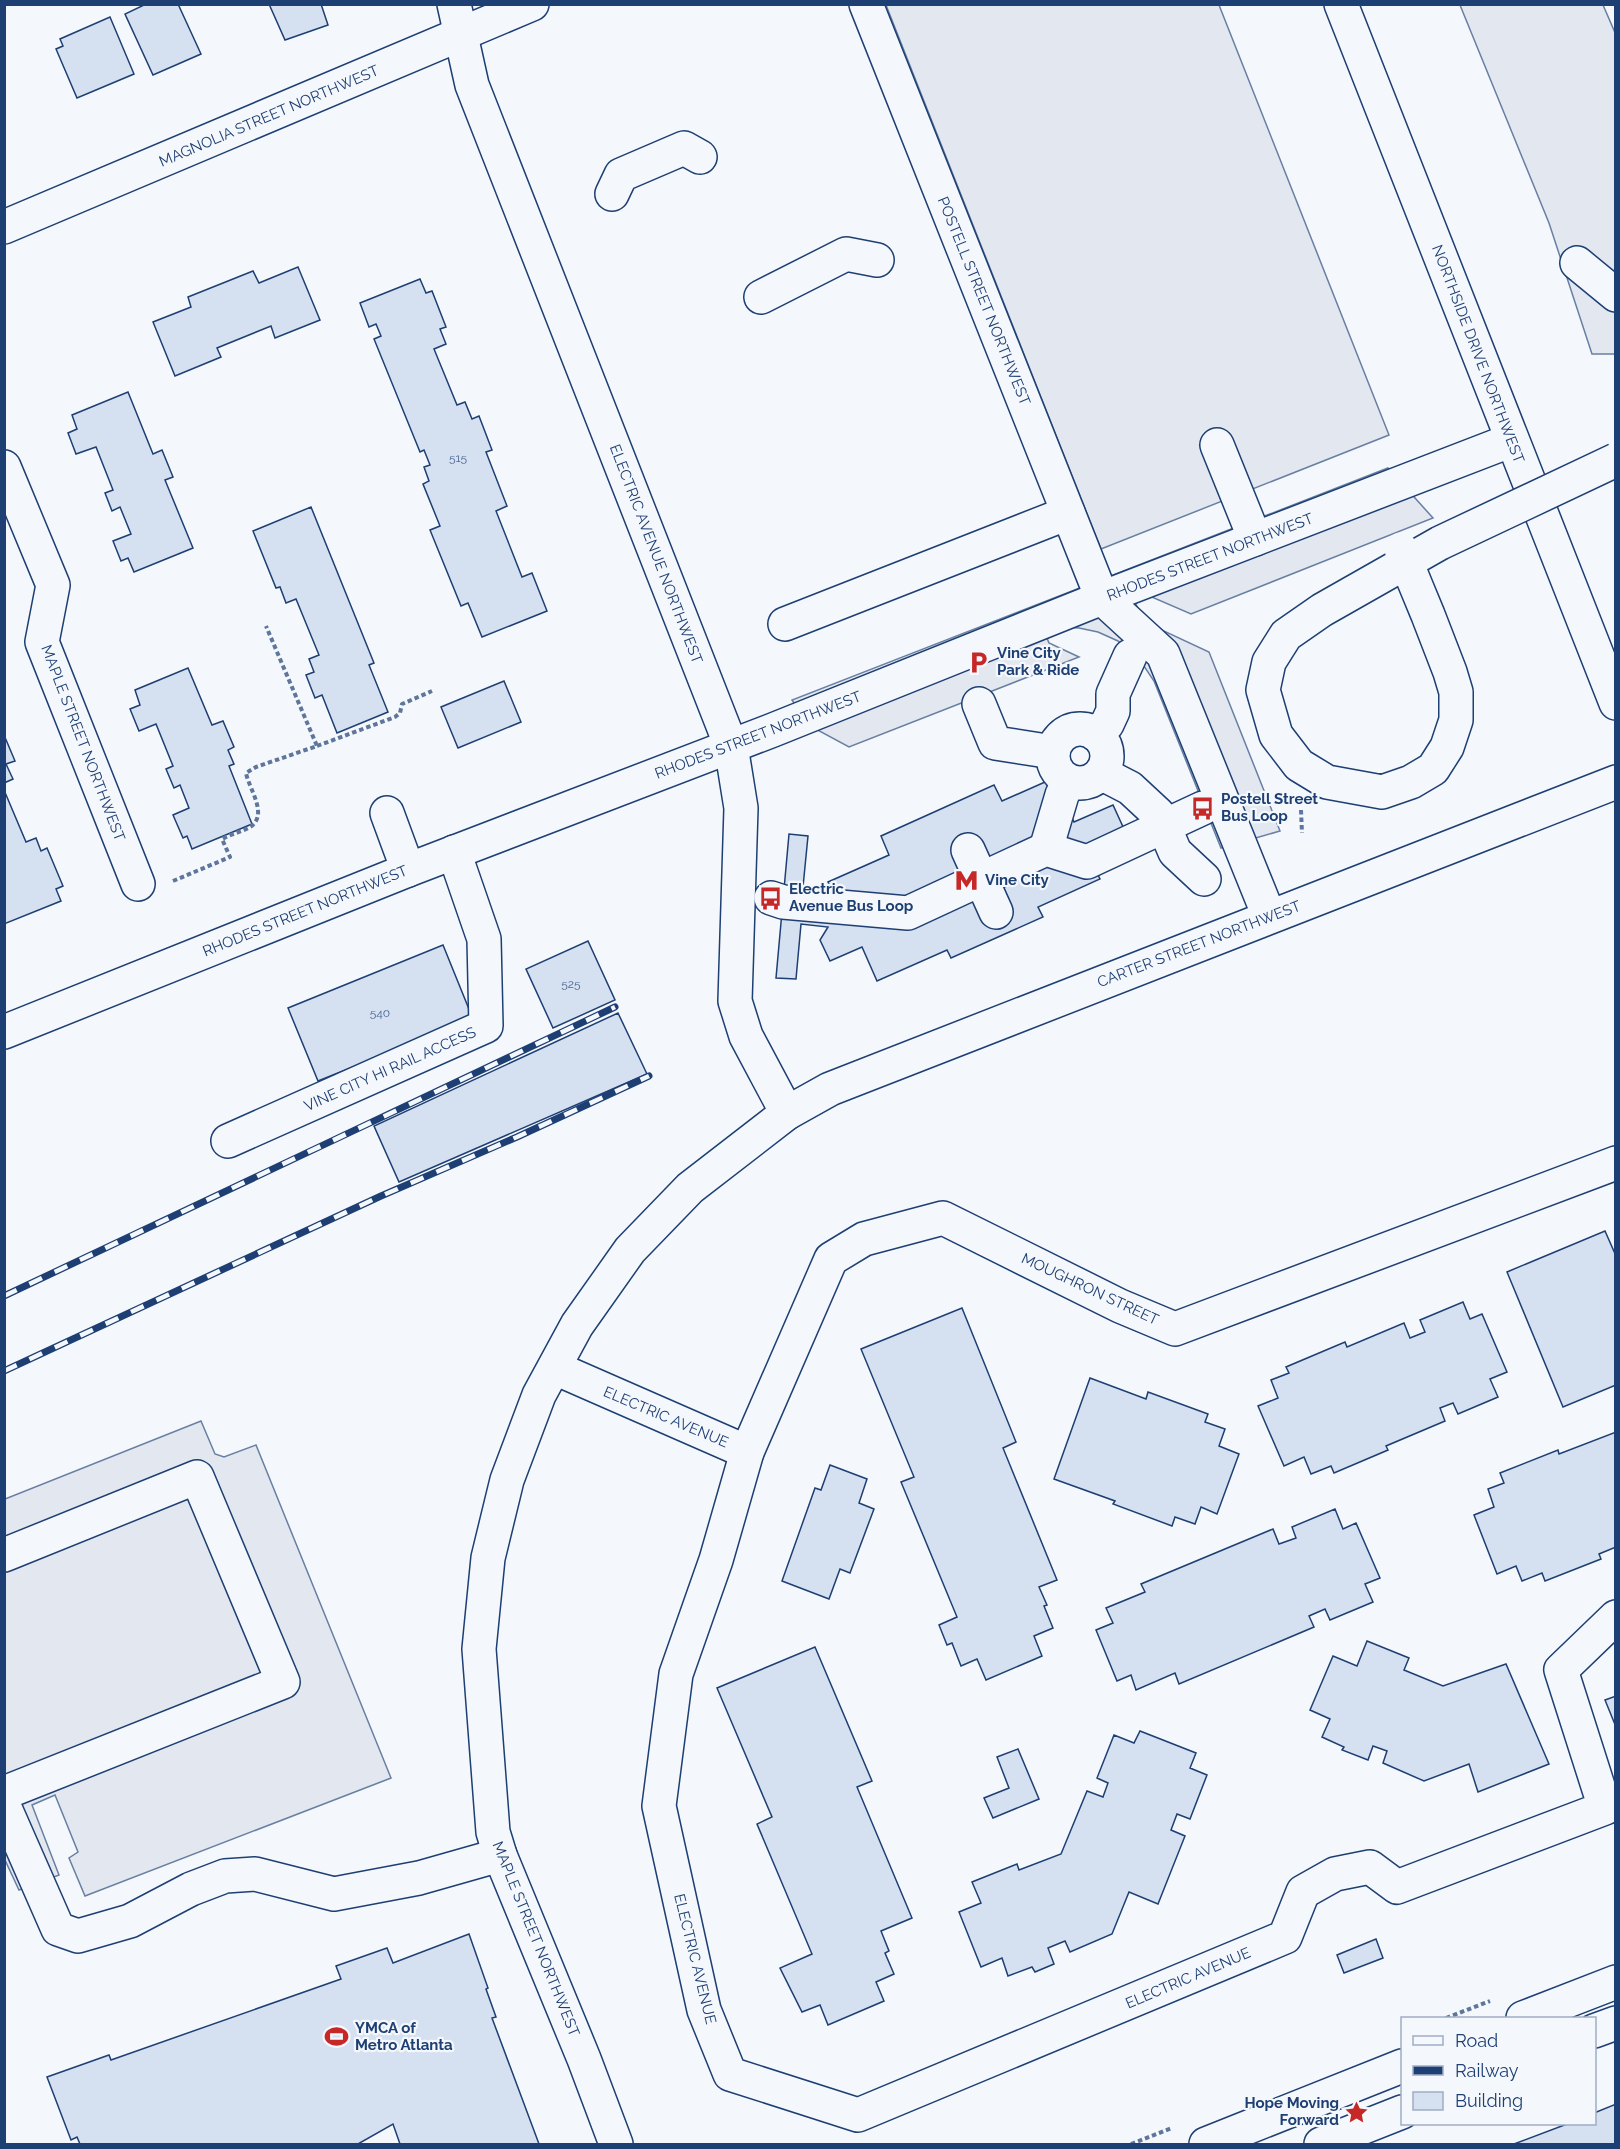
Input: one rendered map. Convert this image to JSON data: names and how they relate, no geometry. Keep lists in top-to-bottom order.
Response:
{
  "streets": {
    "street": [
      "MAGNOLIA STREET NORTHWEST",
      "POSTELL STREET NORTHWEST",
      "NORTHSIDE DRIVE NORTHWEST",
      "ELECTRIC AVENUE NORTHWEST",
      "RHODES STREET NORTHWEST",
      "MAPLE STREET NORTHWEST",
      "CARTER STREET NORTHWEST",
      "VINE CITY HI RAIL ACCESS",
      "MOUGHRON STREET",
      "ELECTRIC AVENUE"
    ]
  },
  "crossings": [
    ["MAGNOLIA STREET NORTHWEST", "ELECTRIC AVENUE NORTHWEST"],
    ["POSTELL STREET NORTHWEST", "RHODES STREET NORTHWEST"],
    ["NORTHSIDE DRIVE NORTHWEST", "RHODES STREET NORTHWEST"],
    ["ELECTRIC AVENUE NORTHWEST", "RHODES STREET NORTHWEST"],
    ["ELECTRIC AVENUE NORTHWEST", "MAPLE STREET NORTHWEST"],
    ["ELECTRIC AVENUE NORTHWEST", "CARTER STREET NORTHWEST"],
    ["RHODES STREET NORTHWEST", "VINE CITY HI RAIL ACCESS"],
    ["MAPLE STREET NORTHWEST", "CARTER STREET NORTHWEST"],
    ["MAPLE STREET NORTHWEST", "ELECTRIC AVENUE"],
    ["MOUGHRON STREET", "ELECTRIC AVENUE"]
  ],
  "places": {
    "parking": ["Vine City Park & Ride"],
    "bus stop": ["Postell Street Bus Loop", "Electric Avenue Bus Loop"],
    "metro station": ["Vine City"],
    "sports": ["YMCA of Metro Atlanta"],
    "place": ["Hope Moving Forward"]
  },
  "house_numbers": ["515", "525", "540"],
  "legend": ["Road", "Railway", "Building"]
}
